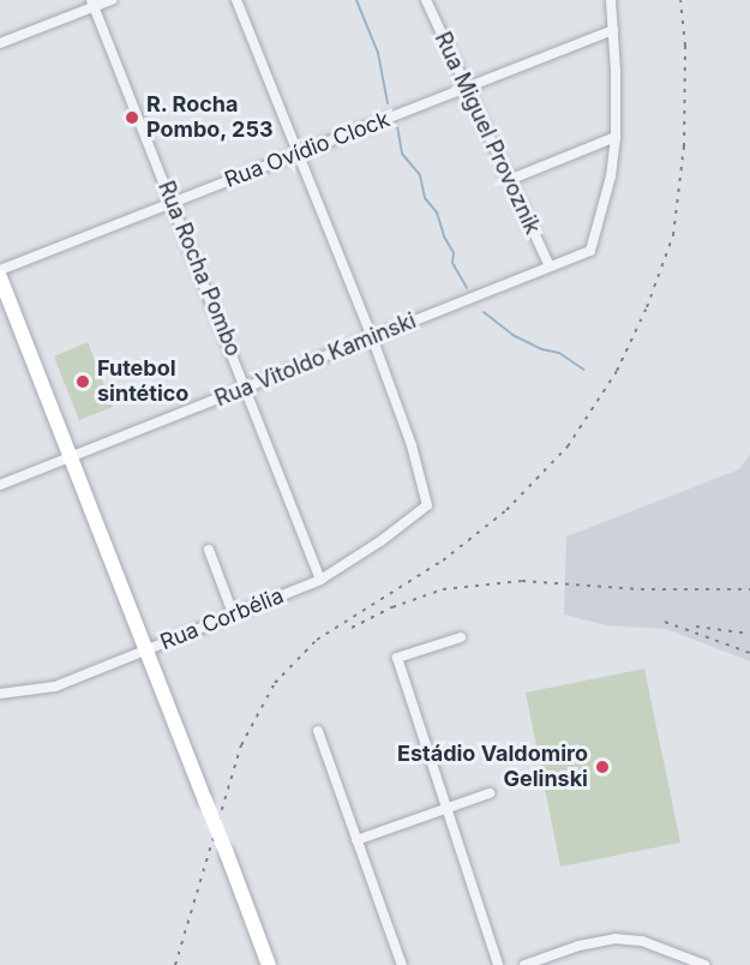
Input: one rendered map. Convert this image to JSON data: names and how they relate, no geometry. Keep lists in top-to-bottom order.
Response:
{
  "streets": {
    "street": [
      "Rua Miguel Provoznik",
      "Rua Ovídio Clock",
      "Rua Rocha Pombo",
      "Rua Vitoldo Kaminski",
      "Rua Corbélia"
    ]
  },
  "crossings": [
    ["Rua Miguel Provoznik", "Rua Ovídio Clock"],
    ["Rua Miguel Provoznik", "Rua Vitoldo Kaminski"],
    ["Rua Ovídio Clock", "Rua Rocha Pombo"],
    ["Rua Rocha Pombo", "Rua Vitoldo Kaminski"],
    ["Rua Rocha Pombo", "Rua Corbélia"],
    ["Rua Vitoldo Kaminski", "Rua Corbélia"]
  ],
  "places": ["R. Rocha Pombo, 253", "Futebol sintético", "Estádio Valdomiro Gelinski"]
}
